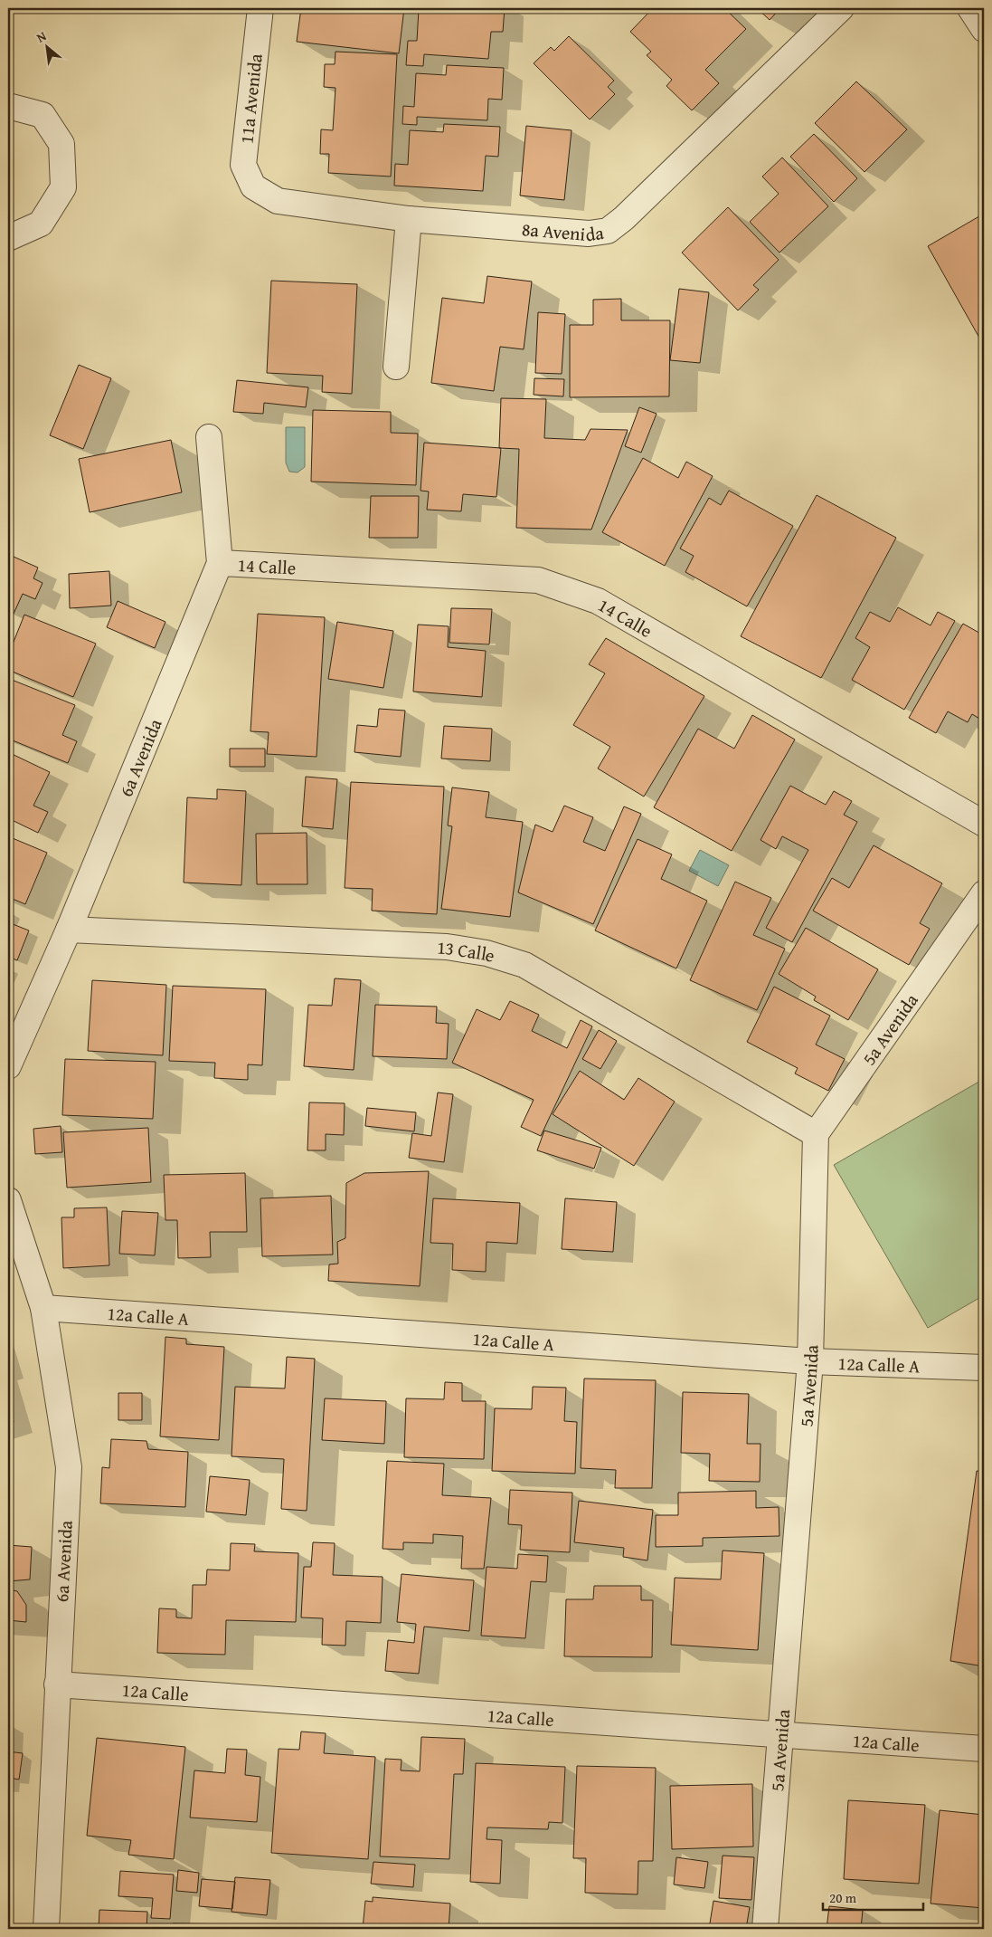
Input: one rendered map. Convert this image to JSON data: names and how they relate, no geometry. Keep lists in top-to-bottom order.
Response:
{
  "streets": {
    "street": [
      "11a Avenida",
      "8a Avenida",
      "14 Calle",
      "6a Avenida",
      "13 Calle",
      "5a Avenida",
      "12a Calle A",
      "12a Calle"
    ]
  },
  "crossings": [
    ["11a Avenida", "8a Avenida"],
    ["14 Calle", "6a Avenida"],
    ["6a Avenida", "13 Calle"],
    ["6a Avenida", "12a Calle A"],
    ["6a Avenida", "12a Calle"],
    ["13 Calle", "5a Avenida"],
    ["5a Avenida", "12a Calle A"],
    ["5a Avenida", "12a Calle"]
  ],
  "scale_bar": "20 m",
  "north": "top left"
}
